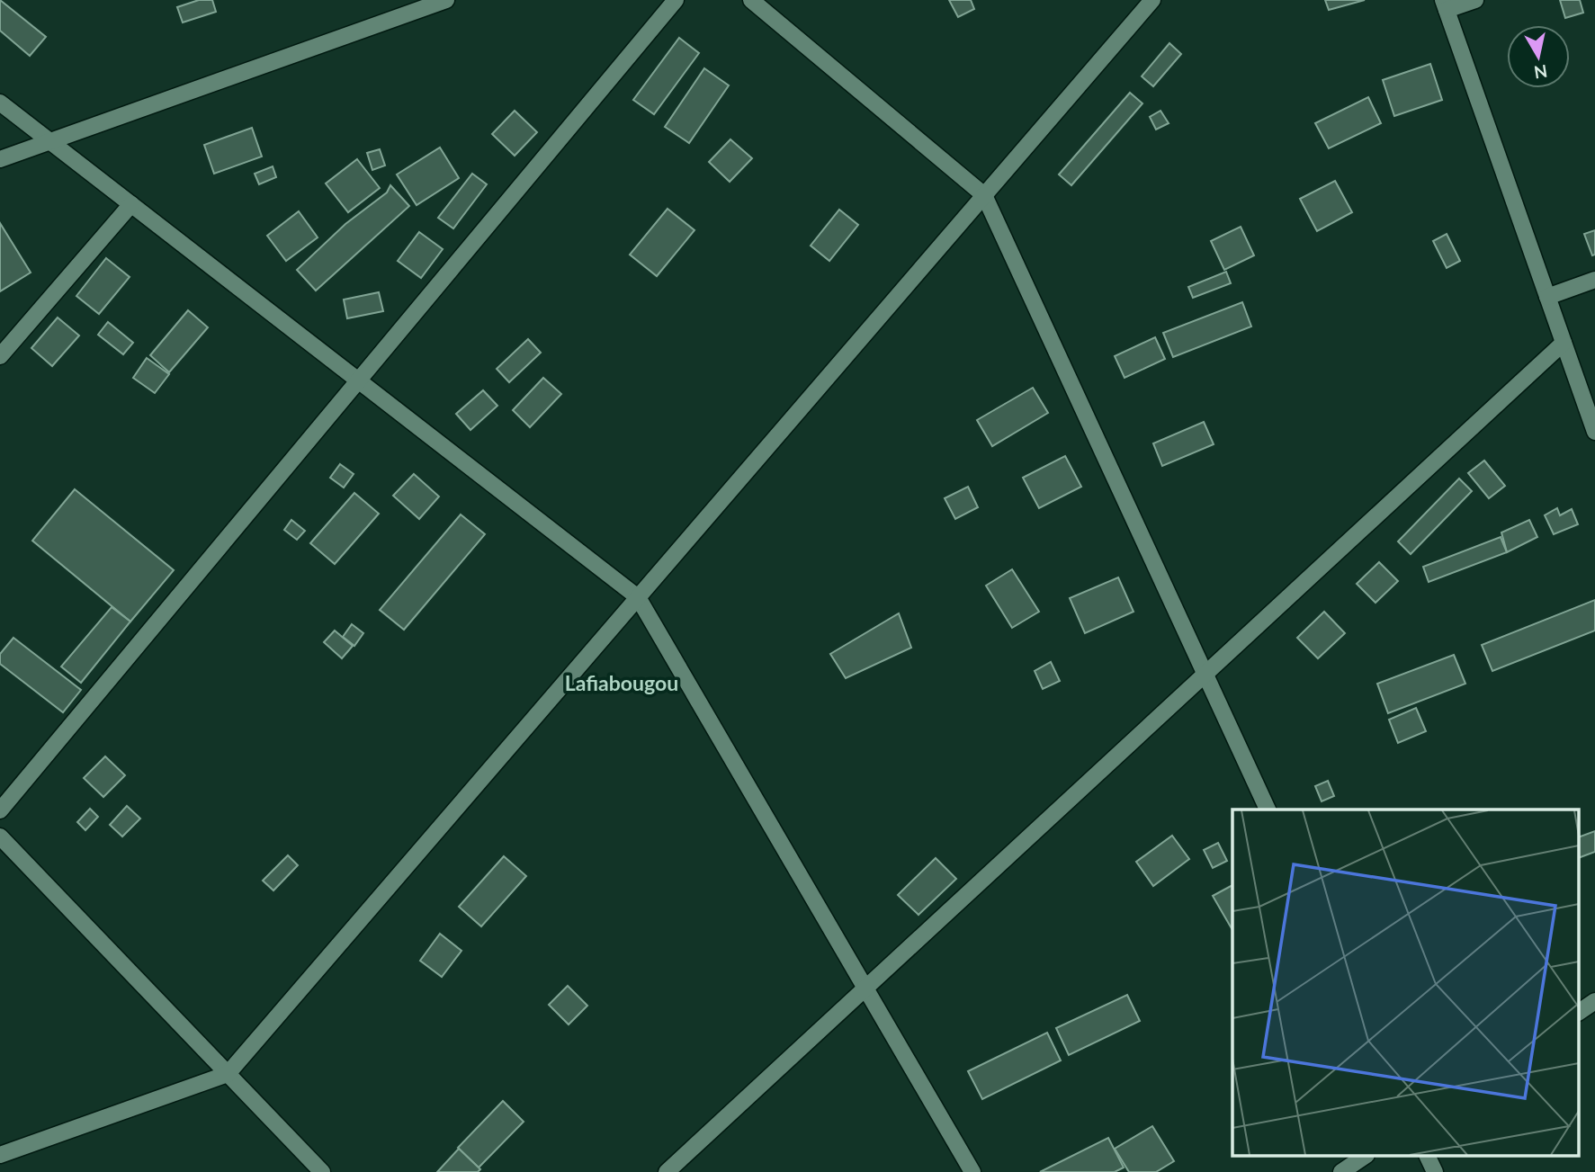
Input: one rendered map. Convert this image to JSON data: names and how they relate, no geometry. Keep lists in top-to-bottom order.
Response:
{
  "districts": ["Lafiabougou"],
  "north": "bottom"
}
